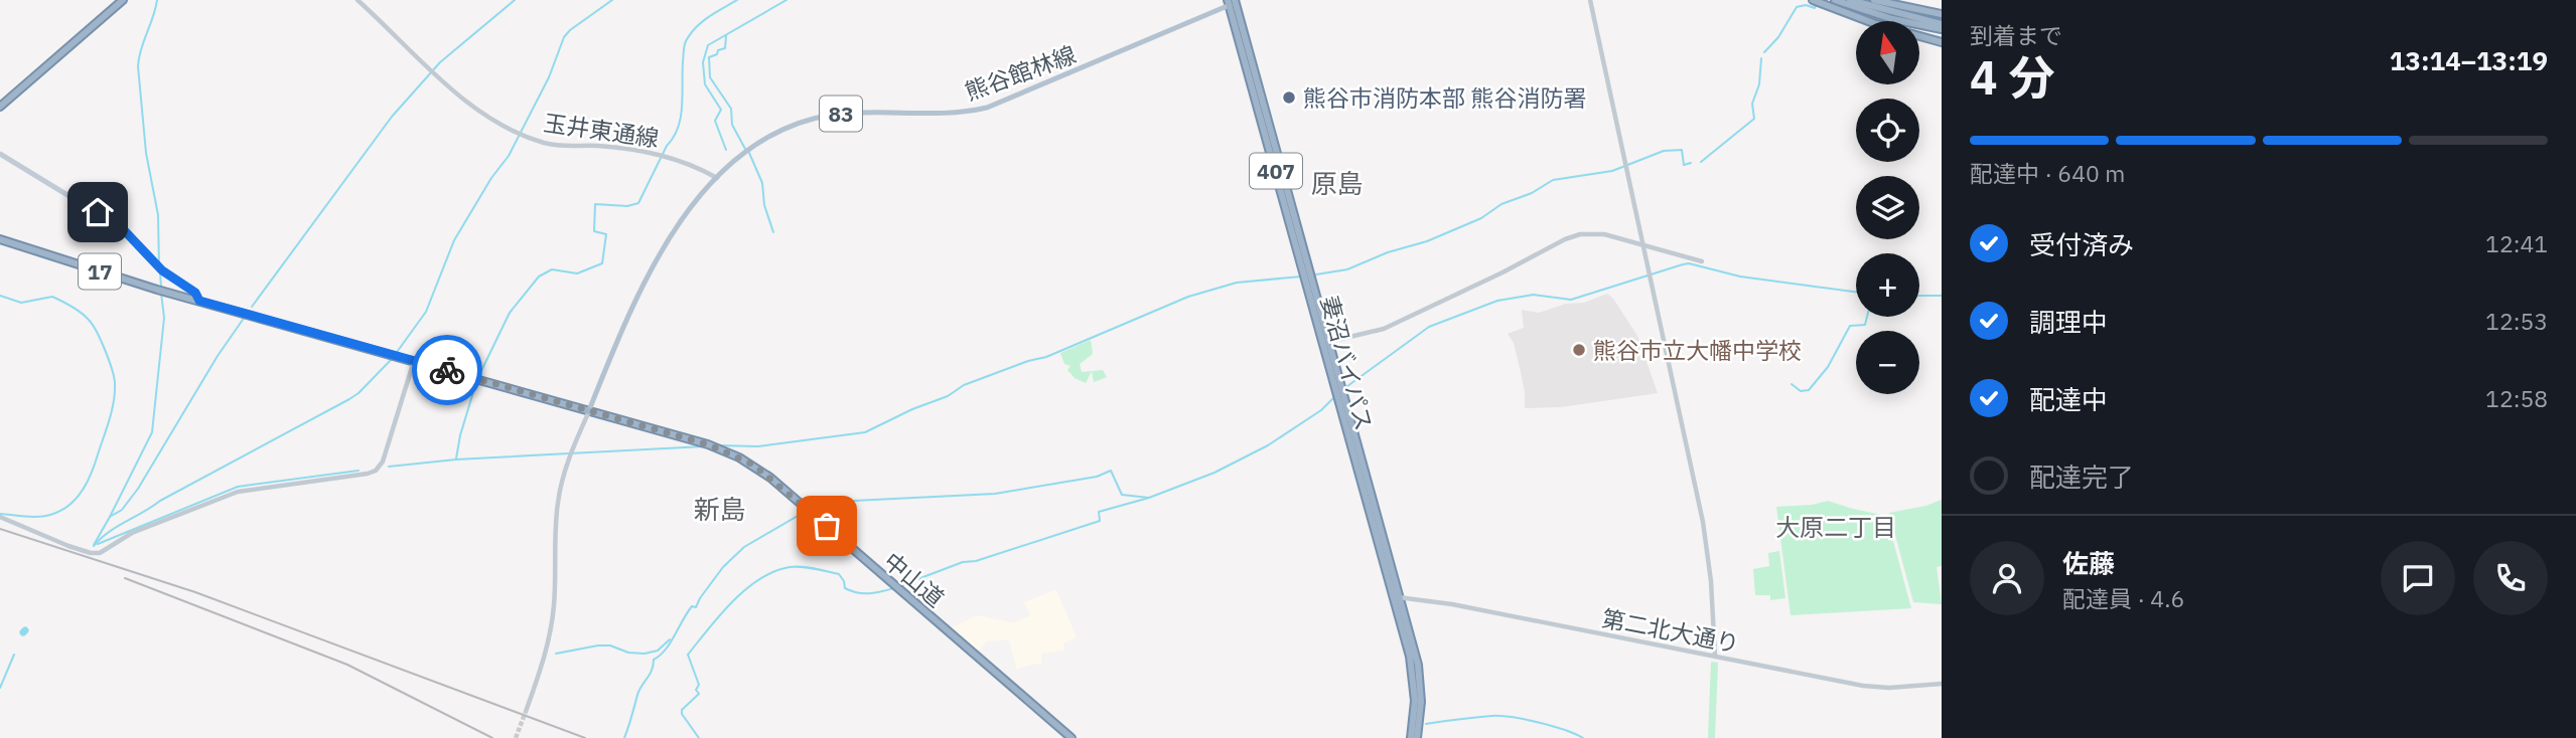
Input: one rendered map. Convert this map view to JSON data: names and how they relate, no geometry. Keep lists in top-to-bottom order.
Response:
{
  "streets": {
    "highway": [
      "407",
      "17",
      "妻沼バイパス",
      "中山道"
    ],
    "main road": ["熊谷館林線", "83"],
    "street": ["玉井東通線", "第二北大通り"]
  },
  "crossings": [
    ["熊谷館林線", "玉井東通線"],
    ["熊谷館林線", "妻沼バイパス"],
    ["熊谷館林線", "中山道"],
    ["妻沼バイパス", "第二北大通り"]
  ],
  "districts": ["原島", "新島", "大原二丁目"],
  "places": ["熊谷市消防本部 熊谷消防署", "熊谷市立大幡中学校"],
  "north": "top",
  "page": {
    "heading": ["4 分", "到着まで", "13:14–13:19"],
    "panel": ["佐藤", "配達員 · 4.6"],
    "map_buttons": ["+", "−"],
    "bar": "配達中 · 640 m",
    "list": [
      ["受付済み", "12:41"],
      ["調理中", "12:53"],
      ["配達中", "12:58"],
      "配達完了"
    ]
  }
}
